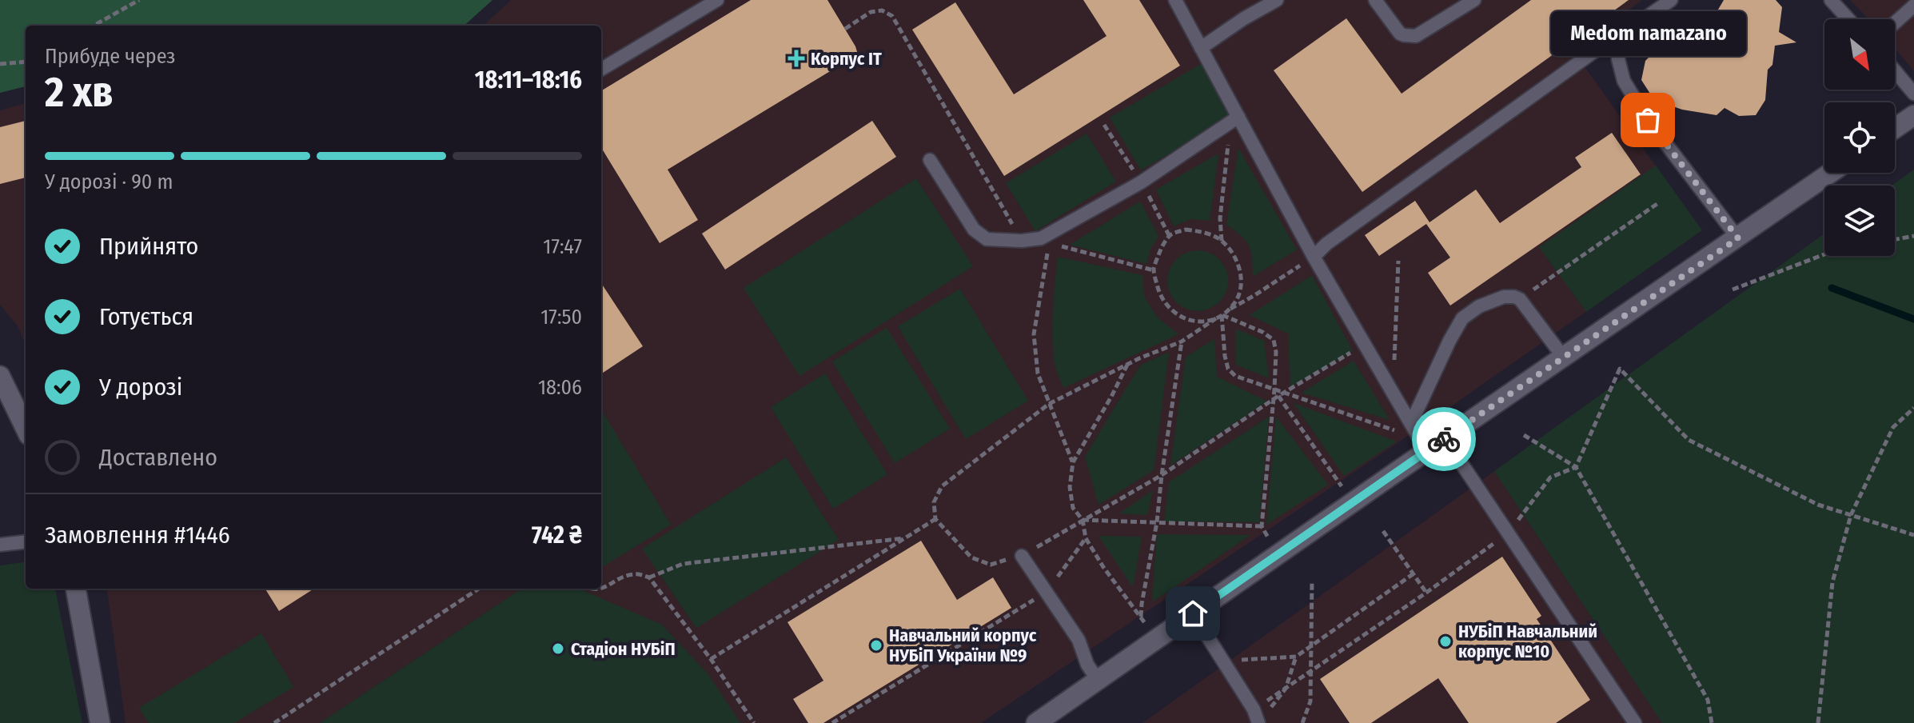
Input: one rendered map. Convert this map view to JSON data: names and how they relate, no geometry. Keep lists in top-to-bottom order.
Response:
{
  "places": {
    "health": ["Корпус ІТ"],
    "other": [
      "Medom namazano",
      "НУБіП Навчальний корпус №10",
      "Навчальний корпус НУБіП України №9",
      "Стадіон НУБіП"
    ]
  },
  "north": "bottom right",
  "page": {
    "bubble": "Medom namazano",
    "heading": ["2 хв", "Прибуде через", "18:11–18:16"],
    "panel": ["Замовлення #1446", "742 ₴"],
    "bar": "У дорозі · 90 m",
    "list": [
      ["Прийнято", "17:47"],
      ["Готується", "17:50"],
      ["У дорозі", "18:06"],
      "Доставлено"
    ]
  }
}
